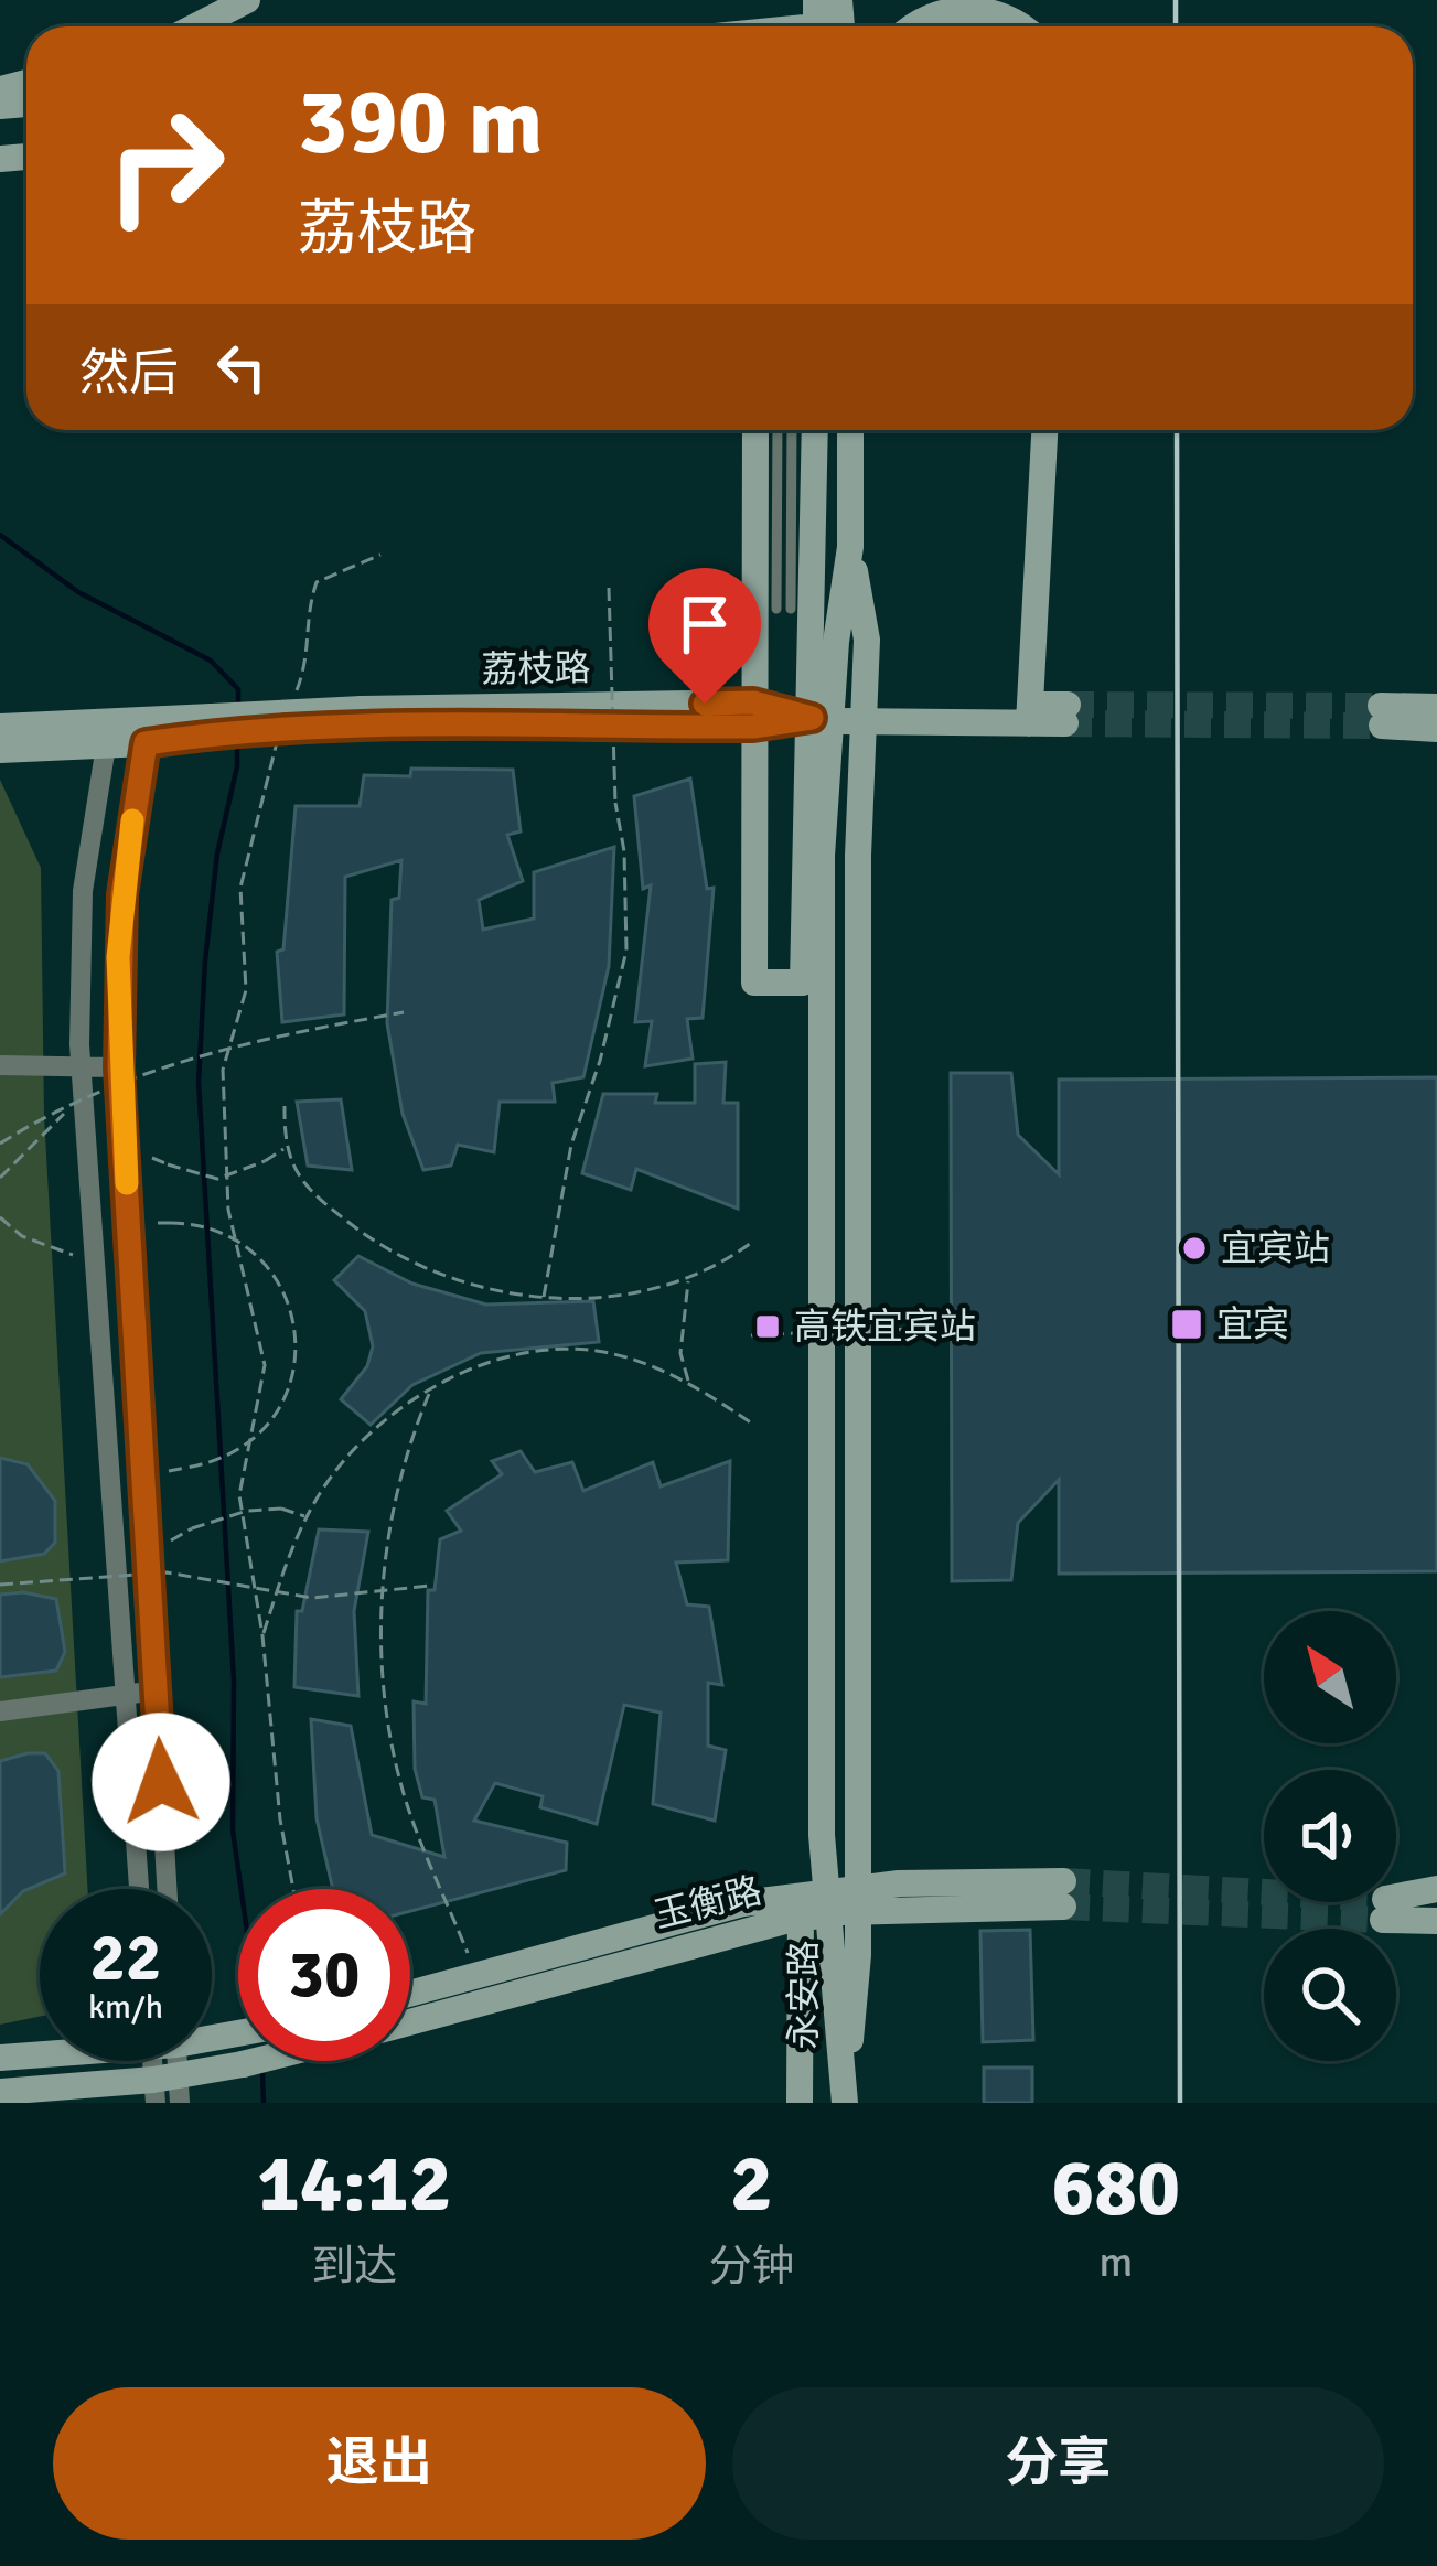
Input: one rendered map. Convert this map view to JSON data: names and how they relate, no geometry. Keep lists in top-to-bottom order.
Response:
{
  "streets": {
    "street": ["荔枝路", "玉衡路", "永安路"]
  },
  "crossings": [
    ["玉衡路", "永安路"]
  ],
  "places": {
    "other": ["宜宾站"],
    "transit": ["宜宾", "高铁宜宾站"]
  },
  "north": "top left",
  "page": {
    "turn": ["390 m", "荔枝路"],
    "then": "然后",
    "speed": "22 km/h",
    "limit": "30",
    "eta": [
      "14:12",
      "到达",
      "2",
      "分钟",
      "680",
      "m"
    ],
    "buttons": ["退出", "分享"]
  }
}
